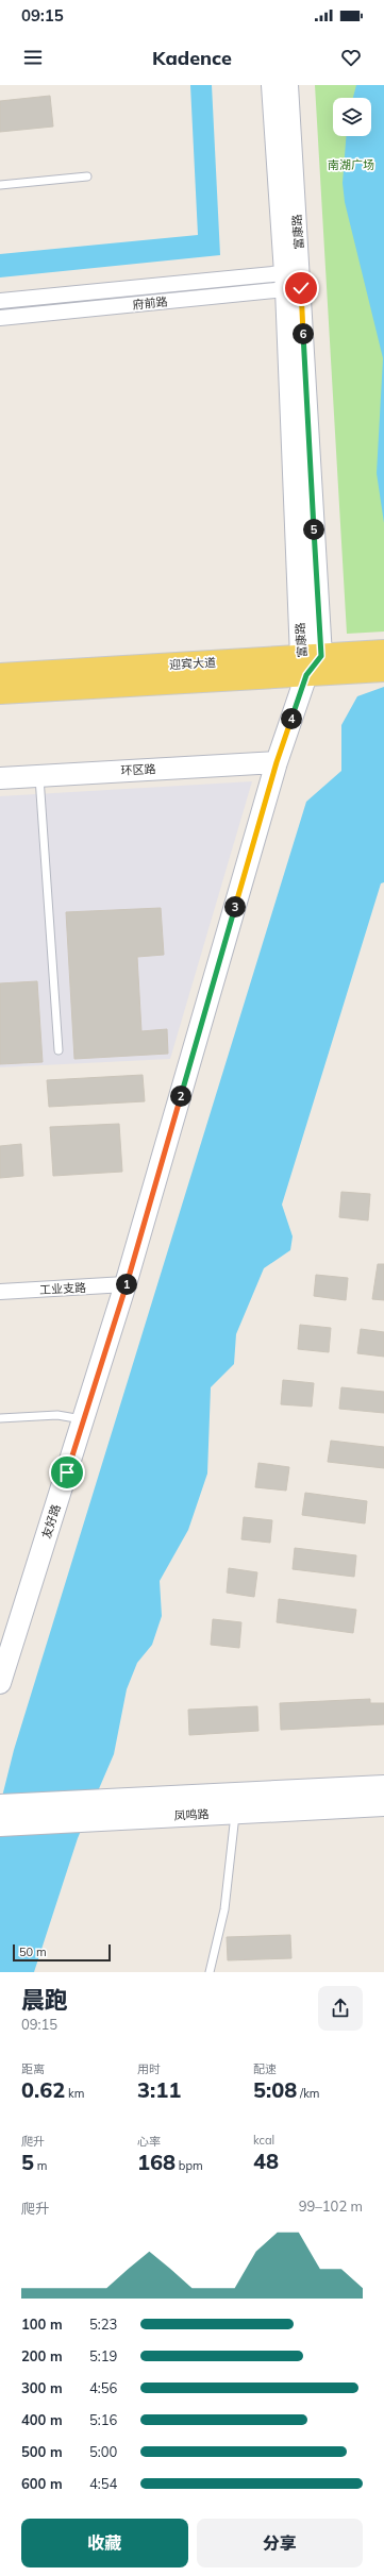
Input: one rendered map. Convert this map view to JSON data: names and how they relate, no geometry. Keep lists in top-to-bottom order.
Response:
{
  "streets": {
    "main road": ["迎宾大道"],
    "street": [
      "富康路",
      "府前路",
      "环区路",
      "工业支路",
      "友好路",
      "凤鸣路"
    ]
  },
  "crossings": [
    ["富康路", "府前路"],
    ["富康路", "迎宾大道"],
    ["富康路", "友好路"],
    ["迎宾大道", "友好路"],
    ["环区路", "友好路"],
    ["工业支路", "友好路"]
  ],
  "parks": ["南湖广场"],
  "scale_bar": "50 m",
  "page": {
    "status": "09:15",
    "header": "Kadence",
    "pins": [
      "6",
      "5",
      "4",
      "3",
      "2",
      "1"
    ],
    "scale": "50 m",
    "heading": ["晨跑", "09:15"],
    "stats": [
      ["距离", "0.62 km"],
      ["用时", "3:11"],
      ["配速", "5:08 /km"],
      ["爬升", "5 m"],
      ["心率", "168 bpm"],
      ["kcal", "48"]
    ],
    "chart": ["爬升", "99–102 m"],
    "list": [
      {
        "name": "100 m",
        "note": "5:23"
      },
      {
        "name": "200 m",
        "note": "5:19"
      },
      {
        "name": "300 m",
        "note": "4:56"
      },
      {
        "name": "400 m",
        "note": "5:16"
      },
      {
        "name": "500 m",
        "note": "5:00"
      },
      {
        "name": "600 m",
        "note": "4:54"
      }
    ],
    "buttons": ["收藏", "分享"]
  }
}
